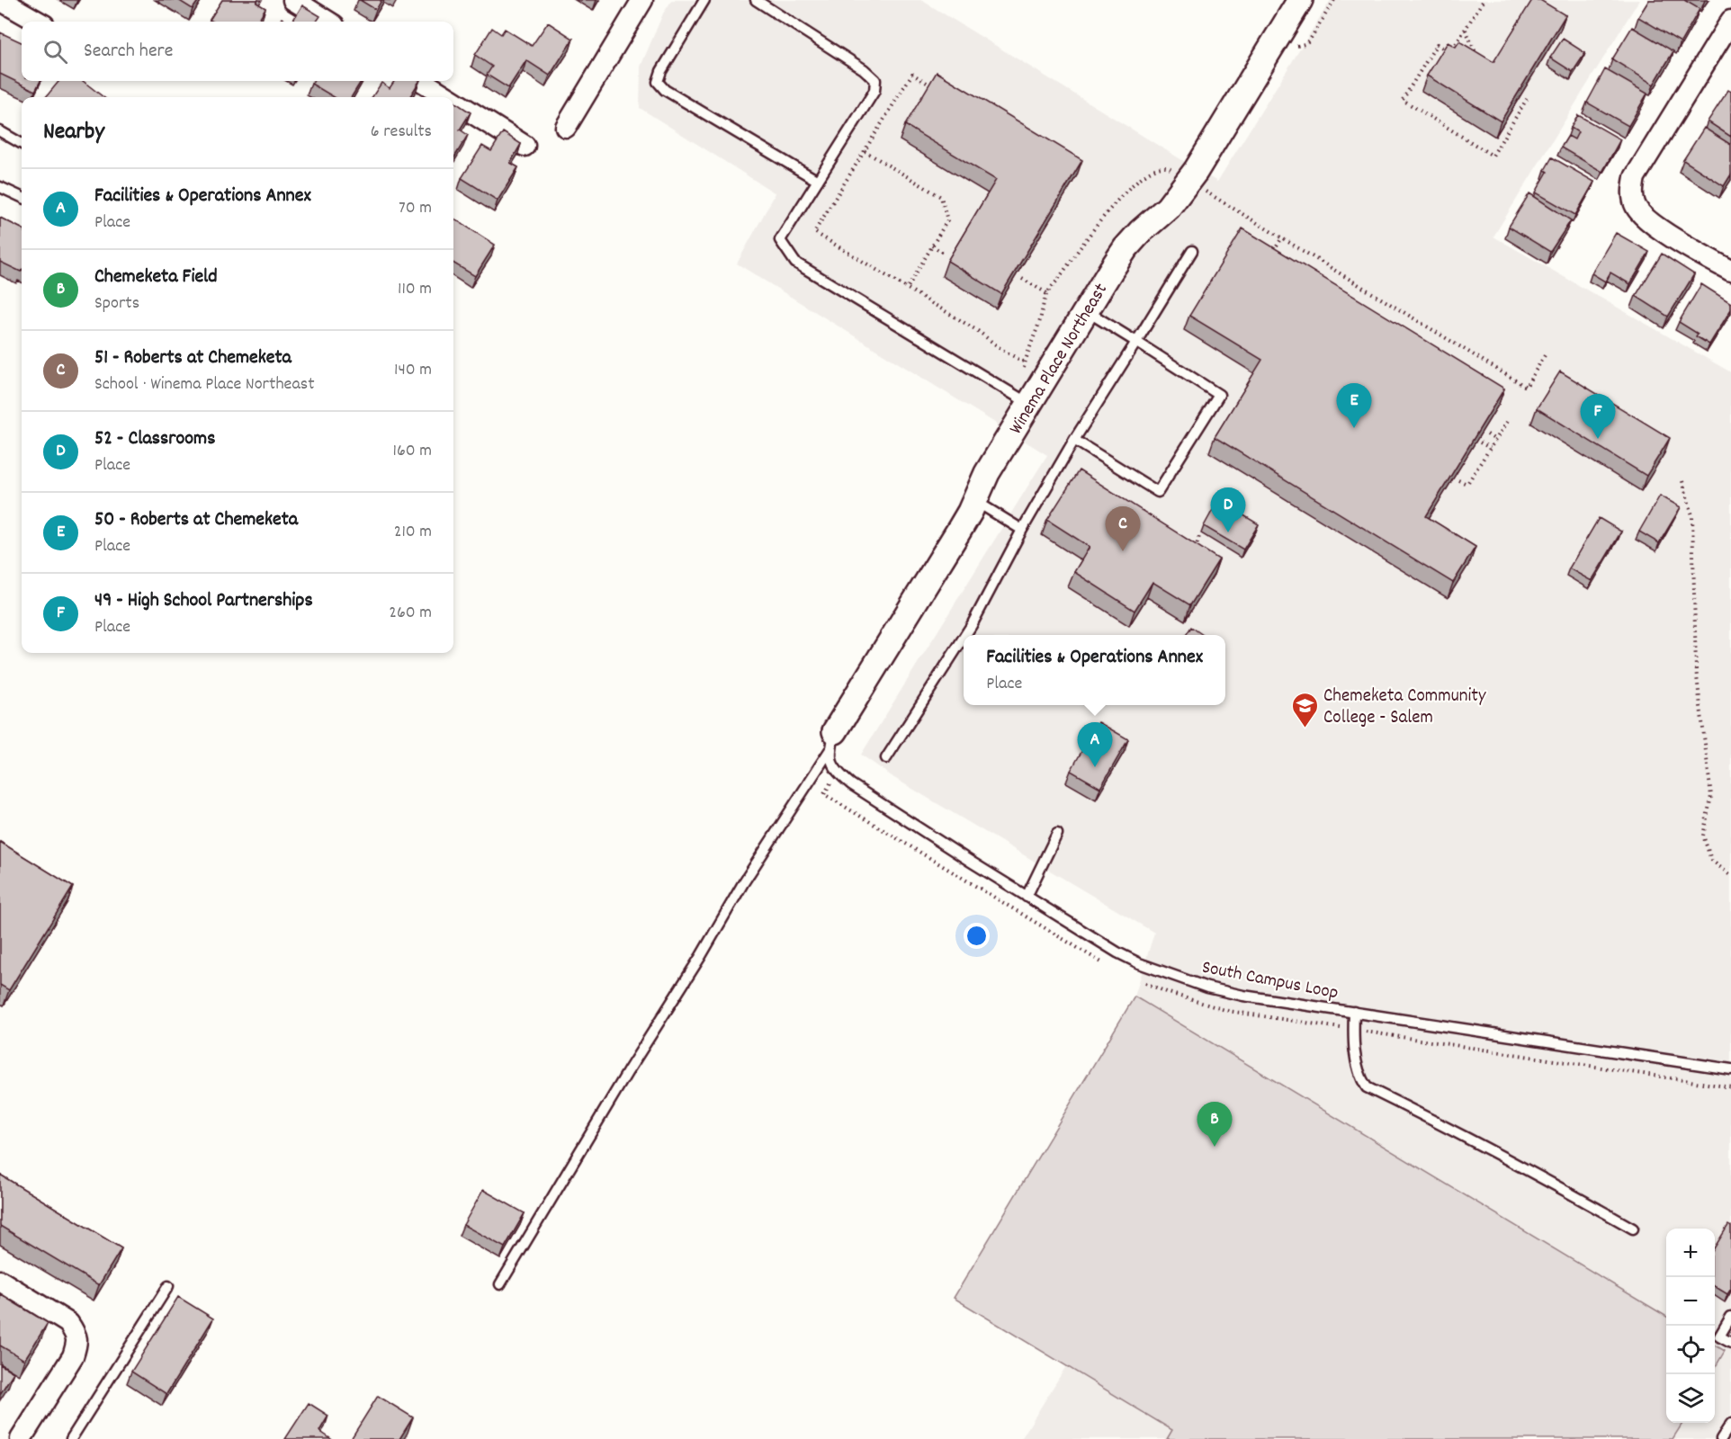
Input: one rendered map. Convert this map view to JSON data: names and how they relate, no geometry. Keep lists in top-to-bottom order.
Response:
{
  "streets": {
    "street": ["Winema Place Northeast"],
    "lane": ["South Campus Loop"]
  },
  "places": {
    "school or university": ["Chemeketa Community College - Salem"]
  },
  "page": {
    "search": "Search here",
    "heading": ["Nearby", "6 results"],
    "list": [
      {
        "mark": "A",
        "name": "Facilities & Operations Annex",
        "note": "Place",
        "value": "70 m"
      },
      {
        "mark": "B",
        "name": "Chemeketa Field",
        "note": "Sports",
        "value": "110 m"
      },
      {
        "mark": "C",
        "name": "51 - Roberts at Chemeketa",
        "note": "School · Winema Place Northeast",
        "value": "140 m"
      },
      {
        "mark": "D",
        "name": "52 - Classrooms",
        "note": "Place",
        "value": "160 m"
      },
      {
        "mark": "E",
        "name": "50 - Roberts at Chemeketa",
        "note": "Place",
        "value": "210 m"
      },
      {
        "mark": "F",
        "name": "49 - High School Partnerships",
        "note": "Place",
        "value": "260 m"
      }
    ],
    "pins": [
      "E",
      "F",
      "D",
      "C",
      "A",
      "B"
    ],
    "popup": ["Facilities & Operations Annex", "Place"],
    "map_buttons": ["+", "−"]
  }
}
